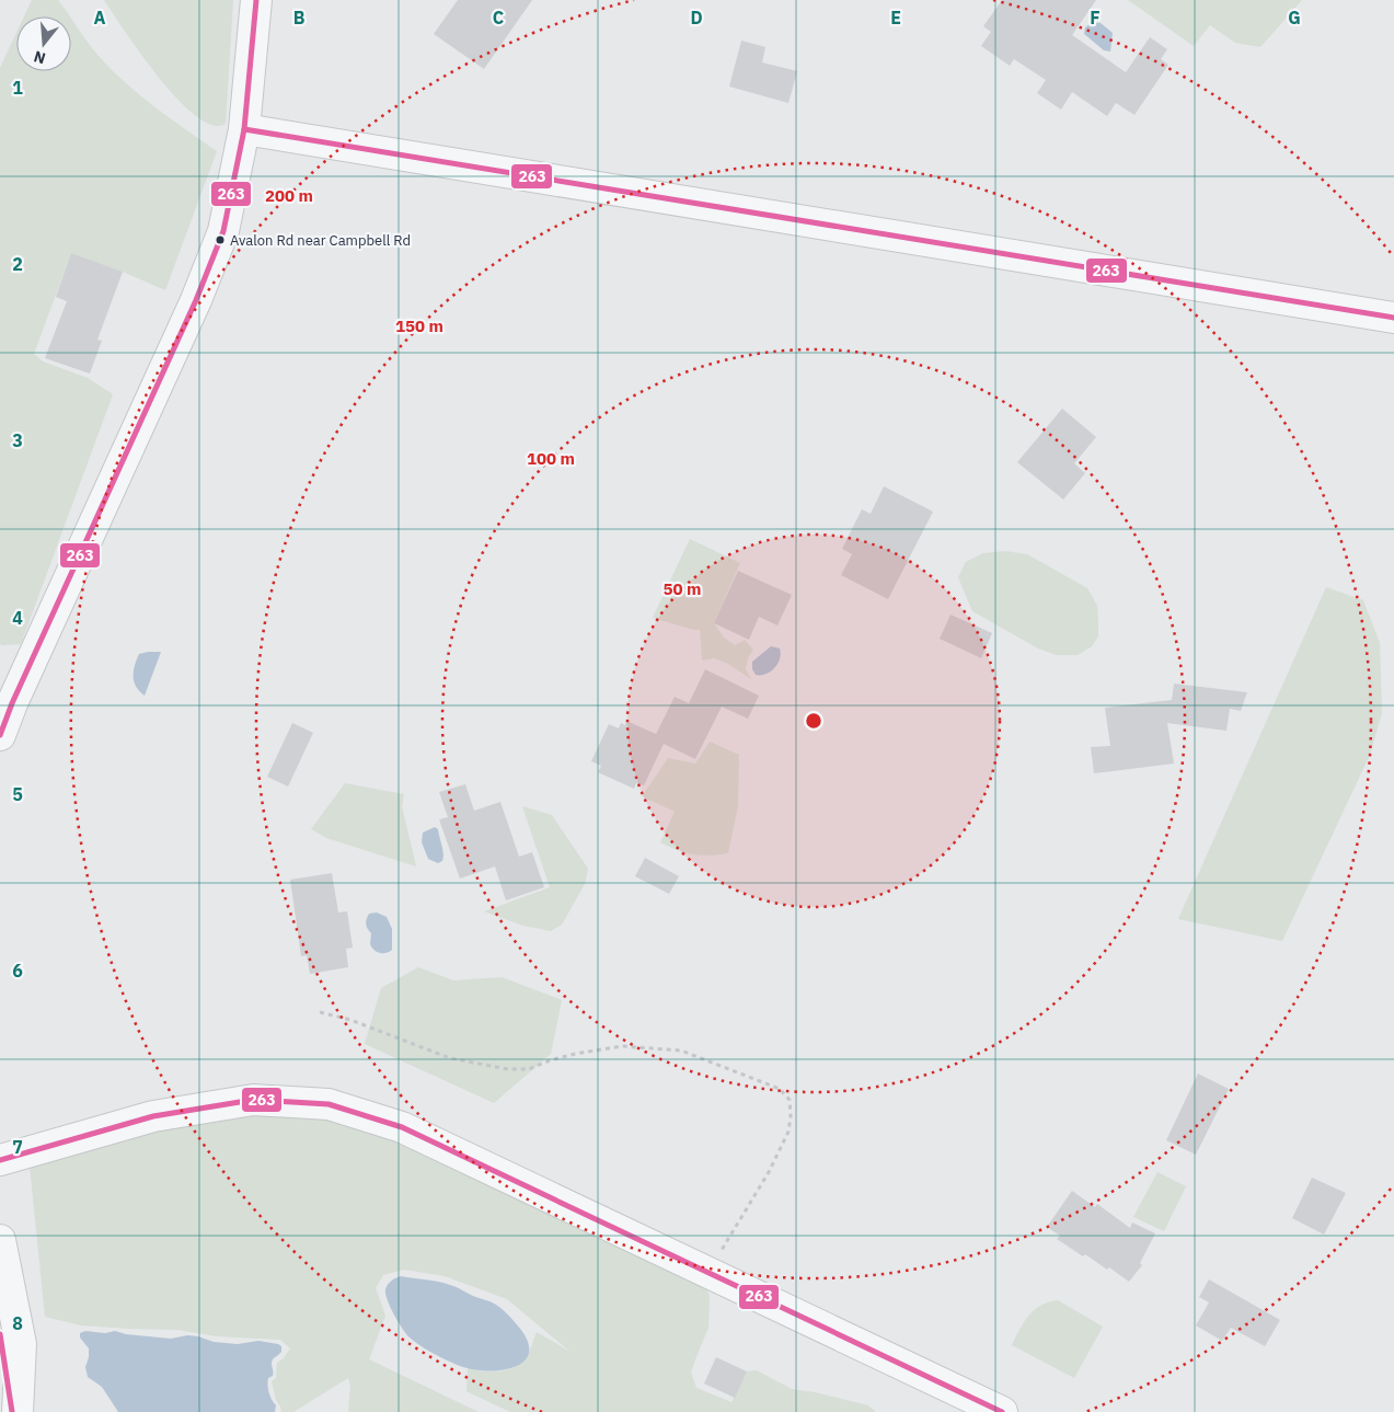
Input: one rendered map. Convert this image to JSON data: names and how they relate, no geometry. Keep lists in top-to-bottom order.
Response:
{
  "places": ["Avalon Rd near Campbell Rd"],
  "lines": ["transit line 263"],
  "north": "bottom",
  "grid": {
    "columns": [
      "A",
      "B",
      "C",
      "D",
      "E",
      "F",
      "G"
    ],
    "rows": [
      "1",
      "2",
      "3",
      "4",
      "5",
      "6",
      "7",
      "8"
    ]
  },
  "rings": [
    "200 m",
    "150 m",
    "100 m",
    "50 m"
  ]
}
